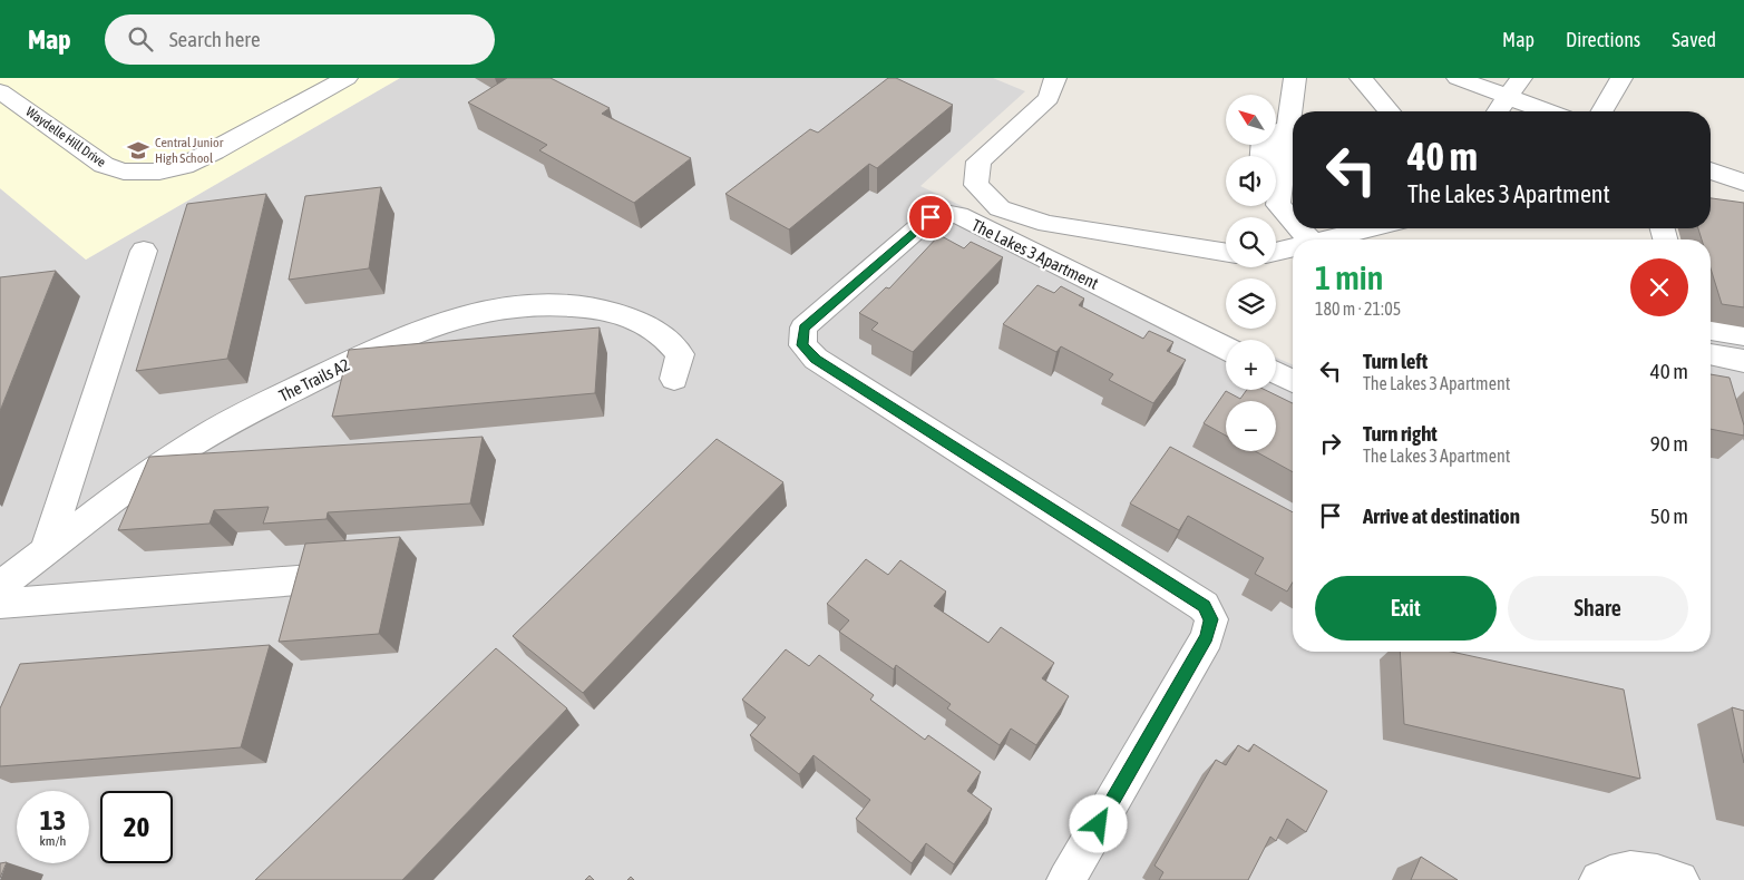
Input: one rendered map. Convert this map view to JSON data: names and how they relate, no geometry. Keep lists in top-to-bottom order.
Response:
{
  "streets": {
    "street": ["Waydelle Hill Drive", "The Lakes 3 Apartment", "The Trails A2"]
  },
  "places": {
    "school or university": ["Central Junior High School"]
  },
  "north": "top left",
  "page": {
    "header": "Map",
    "search": "Search here",
    "nav": ["Map", "Directions", "Saved"],
    "map_buttons": ["+", "−"],
    "turn": ["40 m", "The Lakes 3 Apartment"],
    "heading": ["1 min", "180 m · 21:05"],
    "list": [
      {
        "name": "Turn left",
        "note": "The Lakes 3 Apartment",
        "value": "40 m"
      },
      {
        "name": "Turn right",
        "note": "The Lakes 3 Apartment",
        "value": "90 m"
      },
      {
        "name": "Arrive at destination",
        "value": "50 m"
      }
    ],
    "buttons": ["Exit", "Share"],
    "speed": "13 km/h",
    "limit": "20"
  }
}
